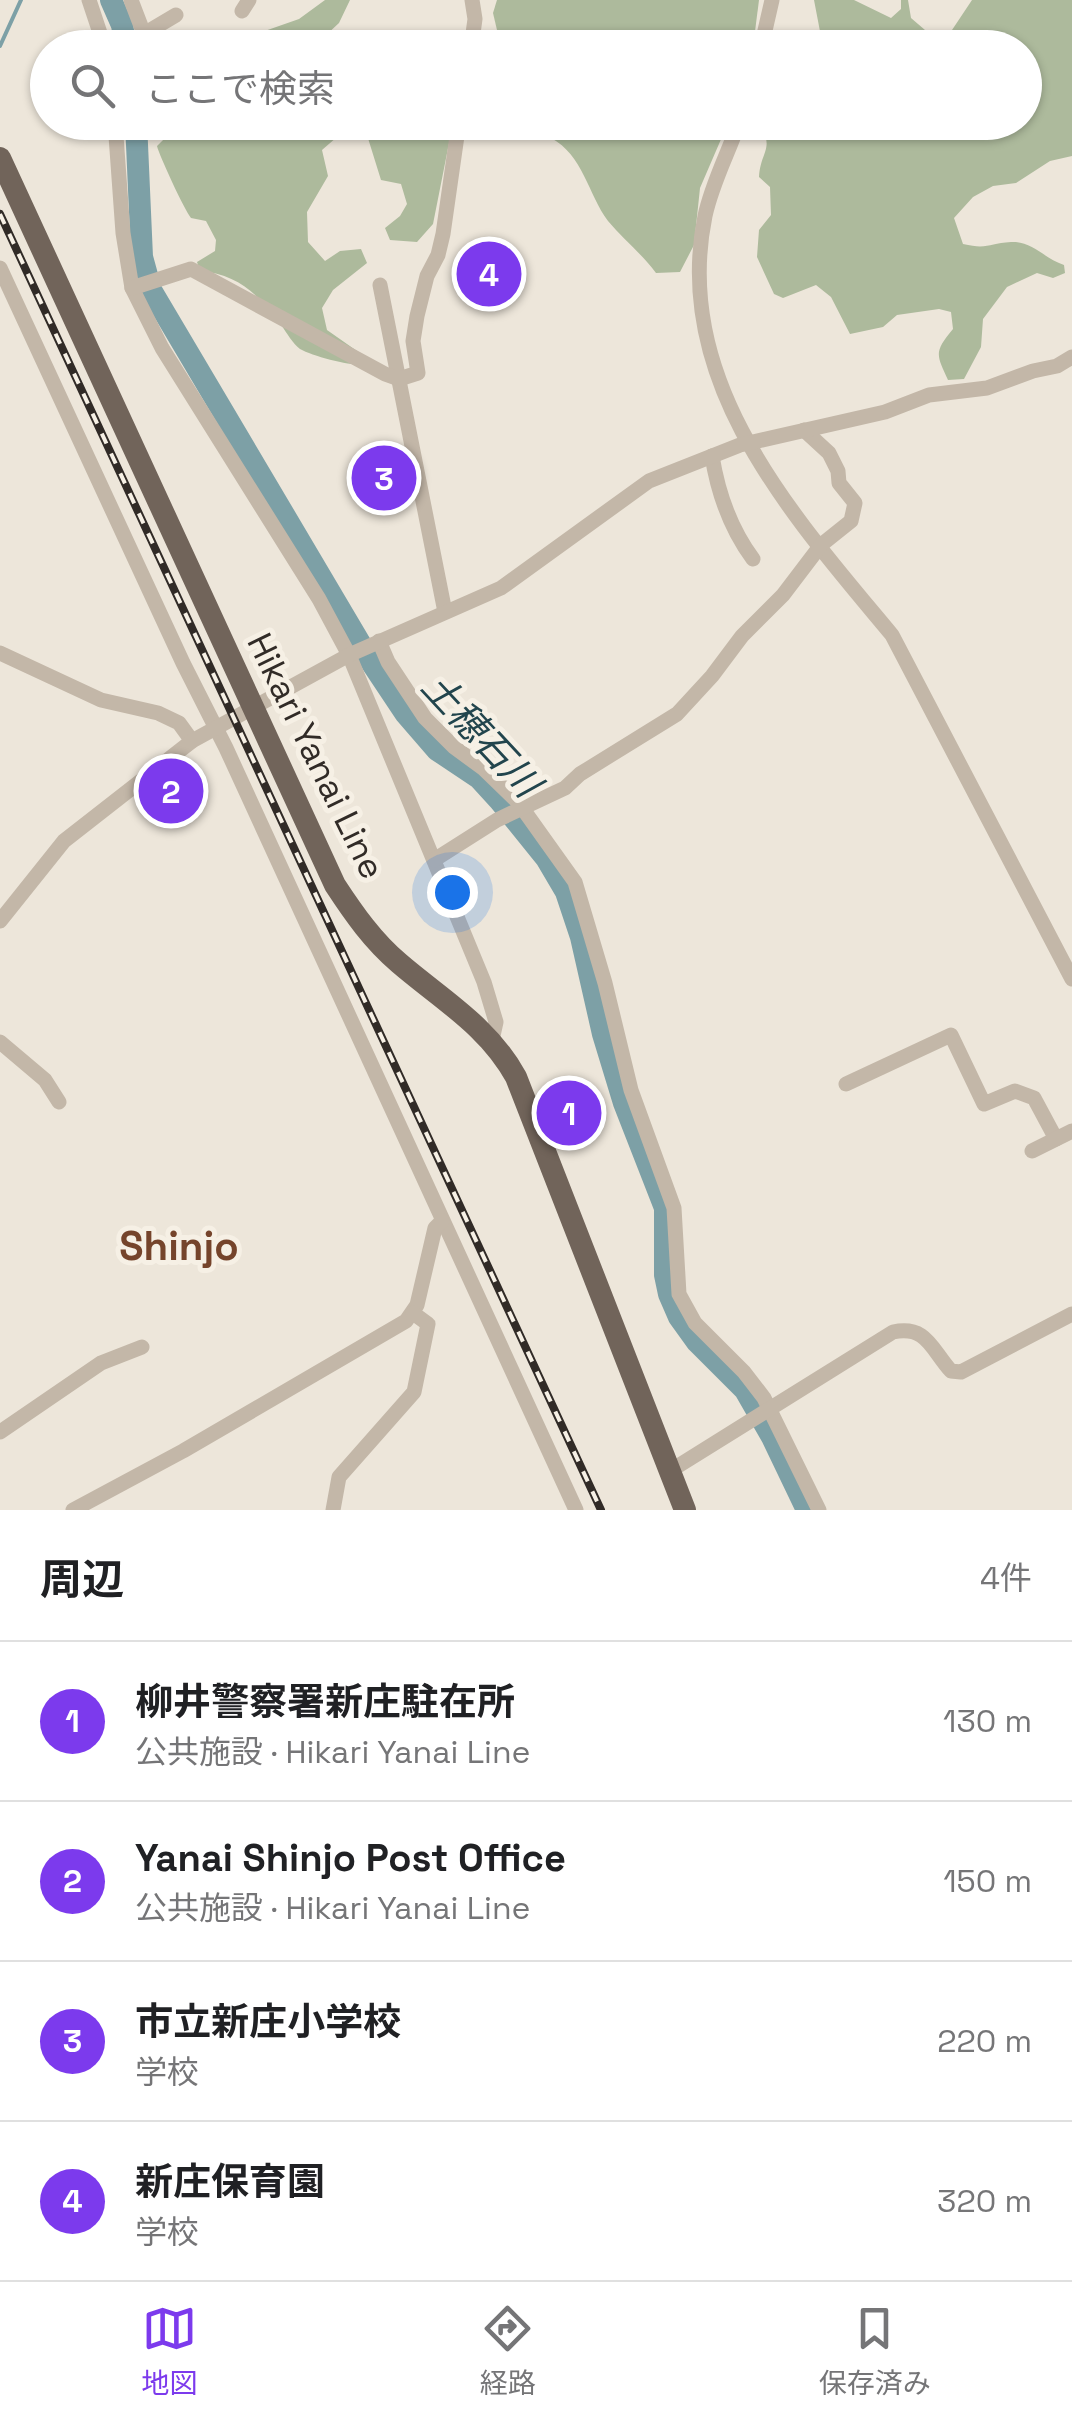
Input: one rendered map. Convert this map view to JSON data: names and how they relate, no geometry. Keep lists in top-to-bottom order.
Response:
{
  "streets": {
    "main road": ["Hikari Yanai Line"]
  },
  "districts": ["Shinjo"],
  "water": ["土穂石川"],
  "page": {
    "search": "ここで検索",
    "pins": [
      "4",
      "3",
      "2",
      "1"
    ],
    "heading": ["周辺", "4件"],
    "list": [
      {
        "mark": "1",
        "name": "柳井警察署新庄駐在所",
        "note": "公共施設 · Hikari Yanai Line",
        "value": "130 m"
      },
      {
        "mark": "2",
        "name": "Yanai Shinjo Post Office",
        "note": "公共施設 · Hikari Yanai Line",
        "value": "150 m"
      },
      {
        "mark": "3",
        "name": "市立新庄小学校",
        "note": "学校",
        "value": "220 m"
      },
      {
        "mark": "4",
        "name": "新庄保育園",
        "note": "学校",
        "value": "320 m"
      }
    ],
    "nav": ["地図", "経路", "保存済み"]
  }
}
